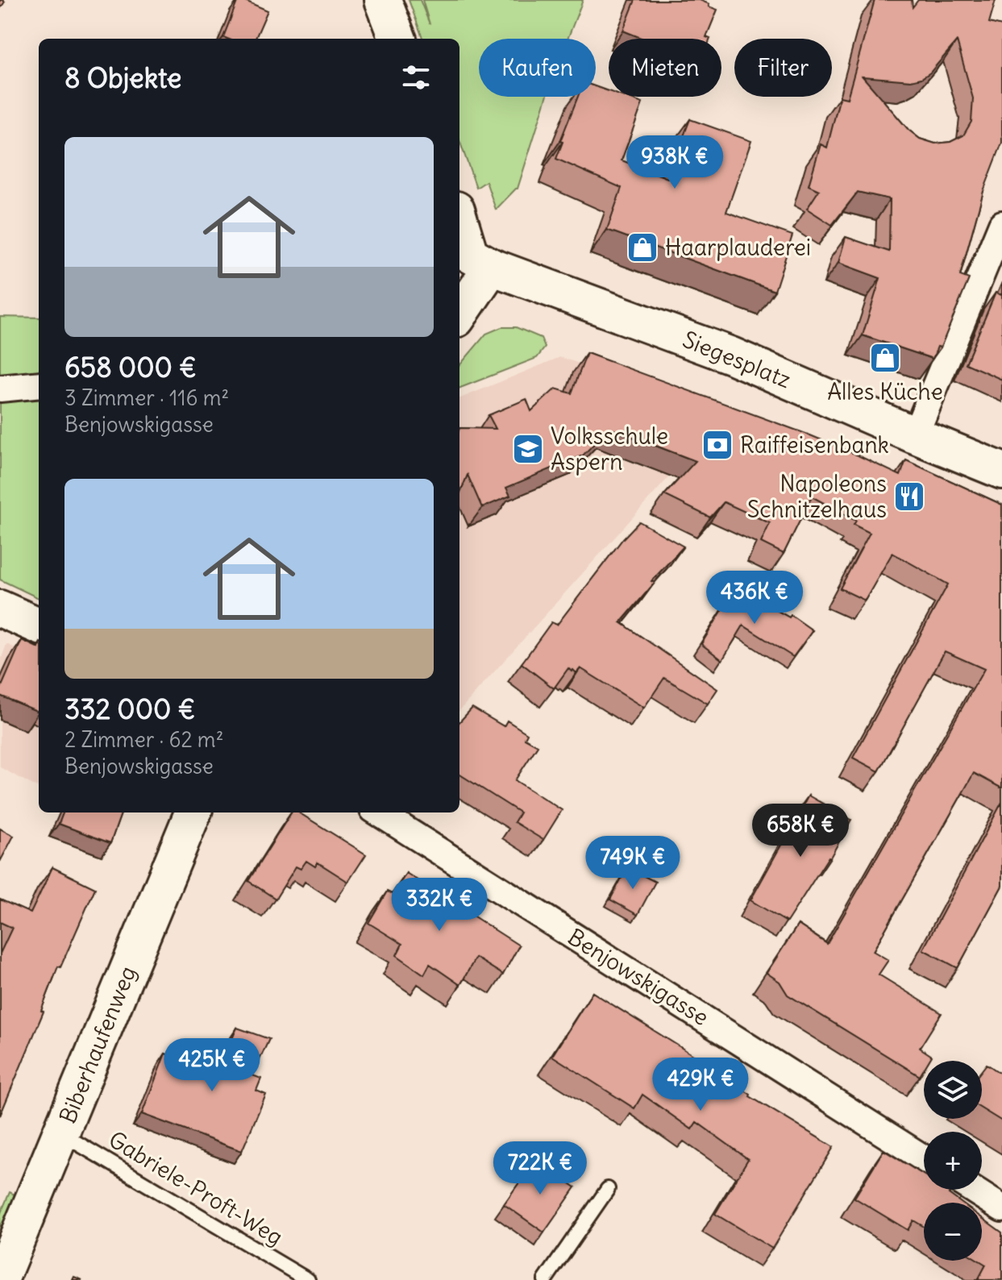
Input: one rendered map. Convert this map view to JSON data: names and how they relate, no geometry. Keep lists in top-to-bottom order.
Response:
{
  "streets": {
    "main road": ["Siegesplatz", "Biberhaufenweg"],
    "street": ["Benjowskigasse"],
    "lane": ["Gabriele-Proft-Weg"]
  },
  "crossings": [
    ["Biberhaufenweg", "Gabriele-Proft-Weg"]
  ],
  "places": {
    "shop": ["Haarplauderei", "Alles Küche"],
    "bank": ["Raiffeisenbank"],
    "school or university": ["Volksschule Aspern"],
    "restaurant": ["Napoleons Schnitzelhaus"]
  },
  "page": {
    "chip": ["Kaufen", "Mieten", "Filter"],
    "heading": "8 Objekte",
    "list": [
      {
        "name": "658 000 €",
        "note": "3 Zimmer · 116 m² · Benjowskigasse"
      },
      {
        "name": "332 000 €",
        "note": "2 Zimmer · 62 m² · Benjowskigasse"
      }
    ],
    "price": [
      "938K €",
      "436K €",
      "658K €",
      "749K €",
      "332K €",
      "425K €",
      "429K €",
      "722K €"
    ],
    "map_buttons": ["+", "−"]
  }
}
